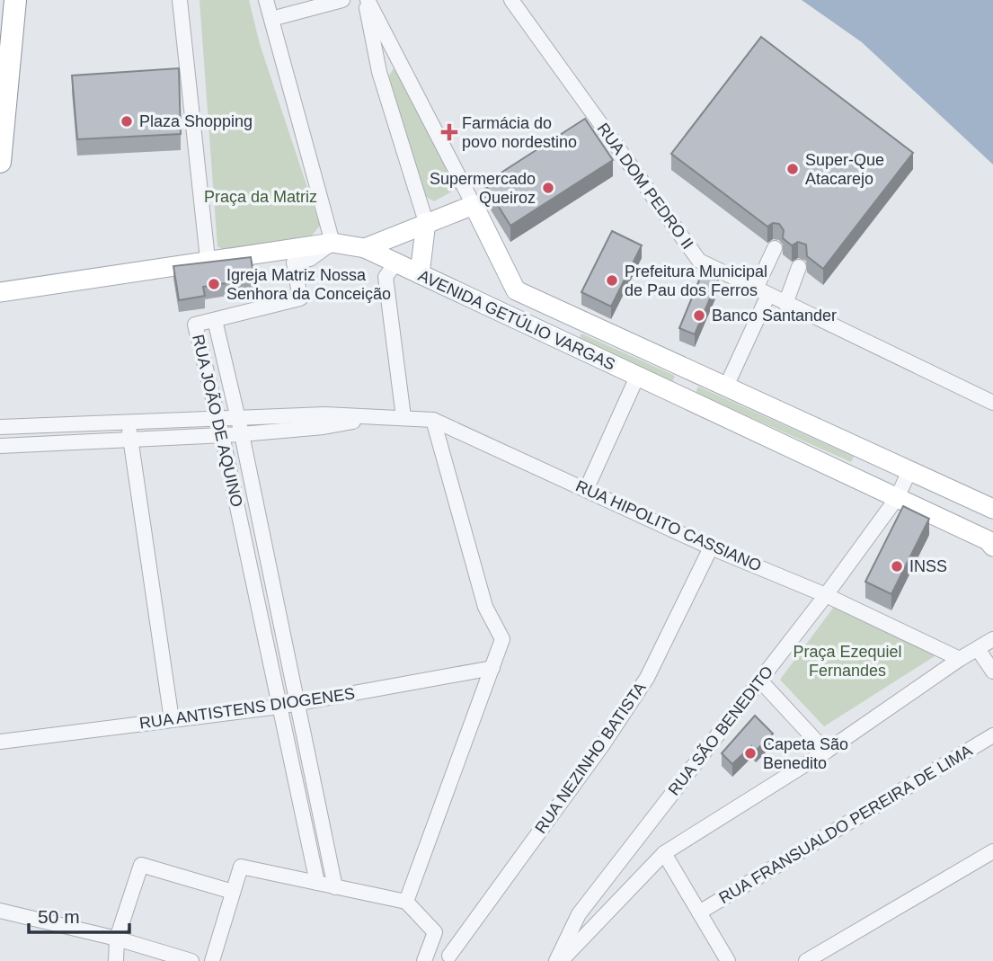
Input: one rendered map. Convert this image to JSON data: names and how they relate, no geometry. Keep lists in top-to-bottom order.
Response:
{
  "streets": {
    "main road": ["AVENIDA GETÚLIO VARGAS"],
    "street": [
      "RUA DOM PEDRO II",
      "RUA JOÃO DE AQUINO",
      "RUA HIPOLITO CASSIANO",
      "RUA ANTISTENS DIOGENES",
      "RUA SÃO BENEDITO",
      "RUA NEZINHO BATISTA",
      "RUA FRANSUALDO PEREIRA DE LIMA"
    ]
  },
  "crossings": [
    ["AVENIDA GETÚLIO VARGAS", "RUA SÃO BENEDITO"],
    ["RUA JOÃO DE AQUINO", "RUA ANTISTENS DIOGENES"],
    ["RUA HIPOLITO CASSIANO", "RUA SÃO BENEDITO"],
    ["RUA HIPOLITO CASSIANO", "RUA NEZINHO BATISTA"]
  ],
  "parks": ["Praça da Matriz", "Praça Ezequiel Fernandes"],
  "places": {
    "other": [
      "Plaza Shopping",
      "Super-Que Atacarejo",
      "Supermercado Queiroz",
      "Prefeitura Municipal de Pau dos Ferros",
      "Igreja Matriz Nossa Senhora da Conceição",
      "Banco Santander",
      "INSS",
      "Capeta São Benedito"
    ],
    "health": ["Farmácia do povo nordestino"]
  },
  "scale_bar": "50 m"
}
